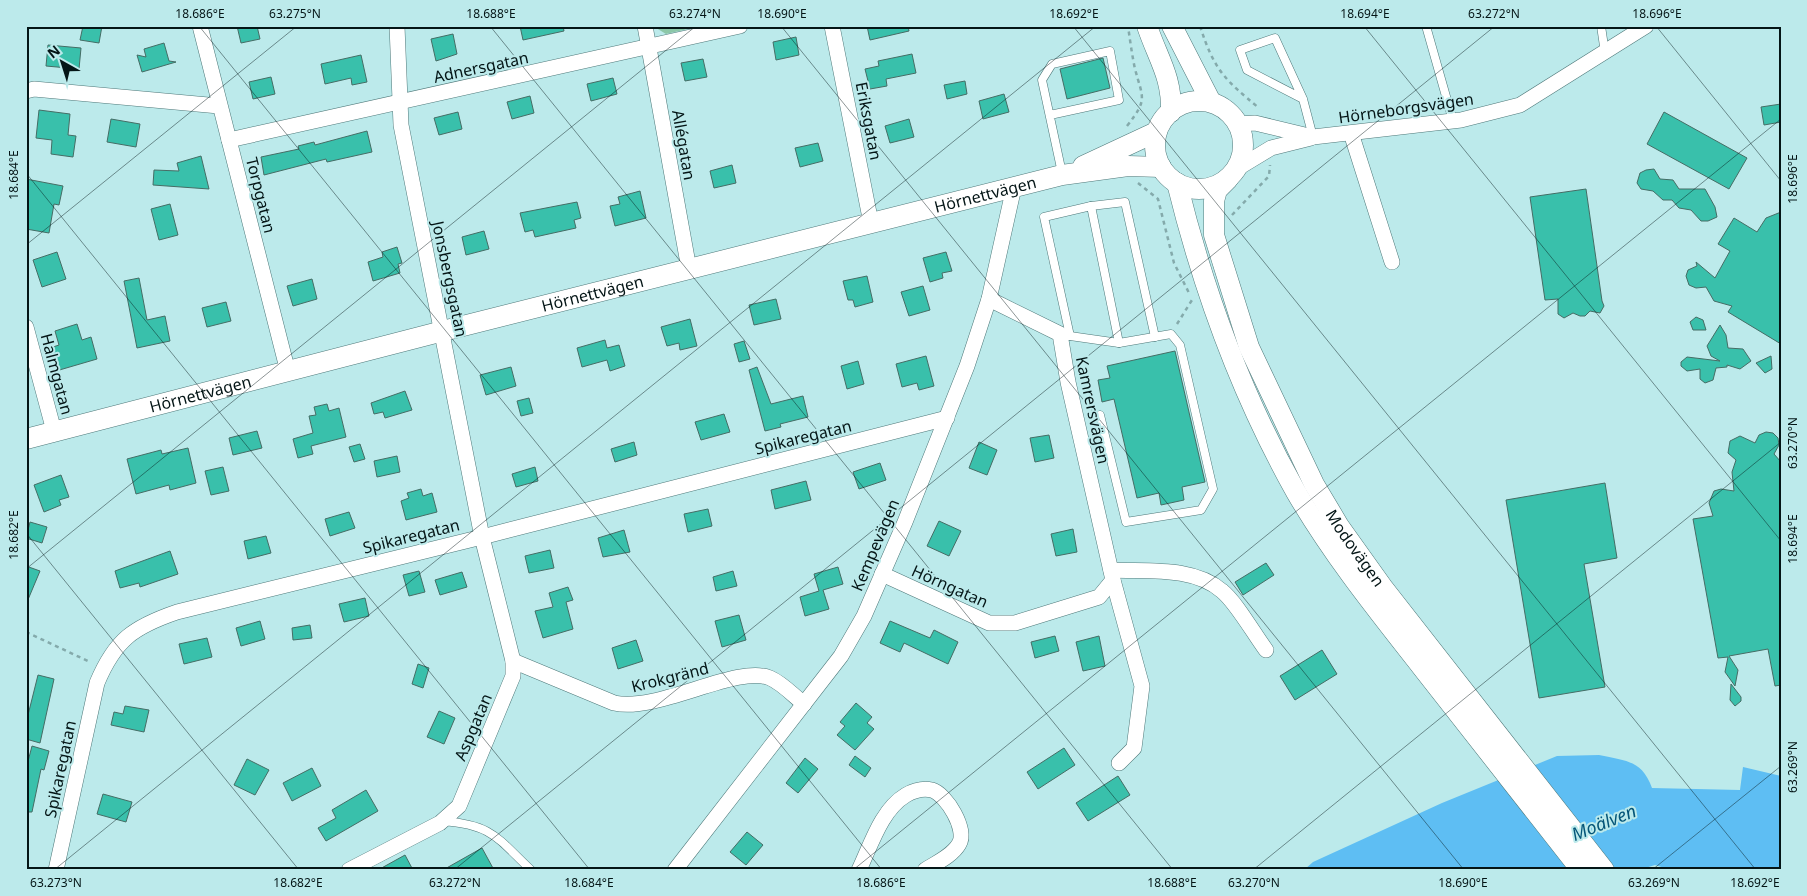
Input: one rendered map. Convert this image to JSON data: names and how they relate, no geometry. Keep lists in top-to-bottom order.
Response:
{
  "streets": {
    "main road": ["Hörnettvägen", "Modovägen"],
    "street": [
      "Adnersgatan",
      "Hörneborgsvägen",
      "Eriksgatan",
      "Allégatan",
      "Torpgatan",
      "Jonsbergsgatan",
      "Halmgatan",
      "Kamrersvägen",
      "Spikaregatan",
      "Kempevägen",
      "Hörngatan",
      "Krokgränd",
      "Aspgatan"
    ]
  },
  "crossings": [
    ["Adnersgatan", "Allégatan"],
    ["Adnersgatan", "Torpgatan"],
    ["Adnersgatan", "Jonsbergsgatan"],
    ["Hörneborgsvägen", "Hörnettvägen"],
    ["Hörneborgsvägen", "Modovägen"],
    ["Eriksgatan", "Hörnettvägen"],
    ["Allégatan", "Hörnettvägen"],
    ["Torpgatan", "Hörnettvägen"],
    ["Hörnettvägen", "Jonsbergsgatan"],
    ["Hörnettvägen", "Halmgatan"],
    ["Hörnettvägen", "Kempevägen"],
    ["Hörnettvägen", "Modovägen"],
    ["Jonsbergsgatan", "Spikaregatan"],
    ["Jonsbergsgatan", "Aspgatan"],
    ["Kamrersvägen", "Hörngatan"],
    ["Spikaregatan", "Kempevägen"],
    ["Spikaregatan", "Aspgatan"],
    ["Kempevägen", "Hörngatan"],
    ["Kempevägen", "Krokgränd"],
    ["Krokgränd", "Aspgatan"]
  ],
  "water": ["Moälven"],
  "north": "top left",
  "coordinates": [
    "18.686°E",
    "63.275°N",
    "18.688°E",
    "63.274°N",
    "18.690°E",
    "18.692°E",
    "18.694°E",
    "63.272°N",
    "18.696°E",
    "18.684°E",
    "63.270°N",
    "18.682°E",
    "63.269°N",
    "63.273°N"
  ]
}
